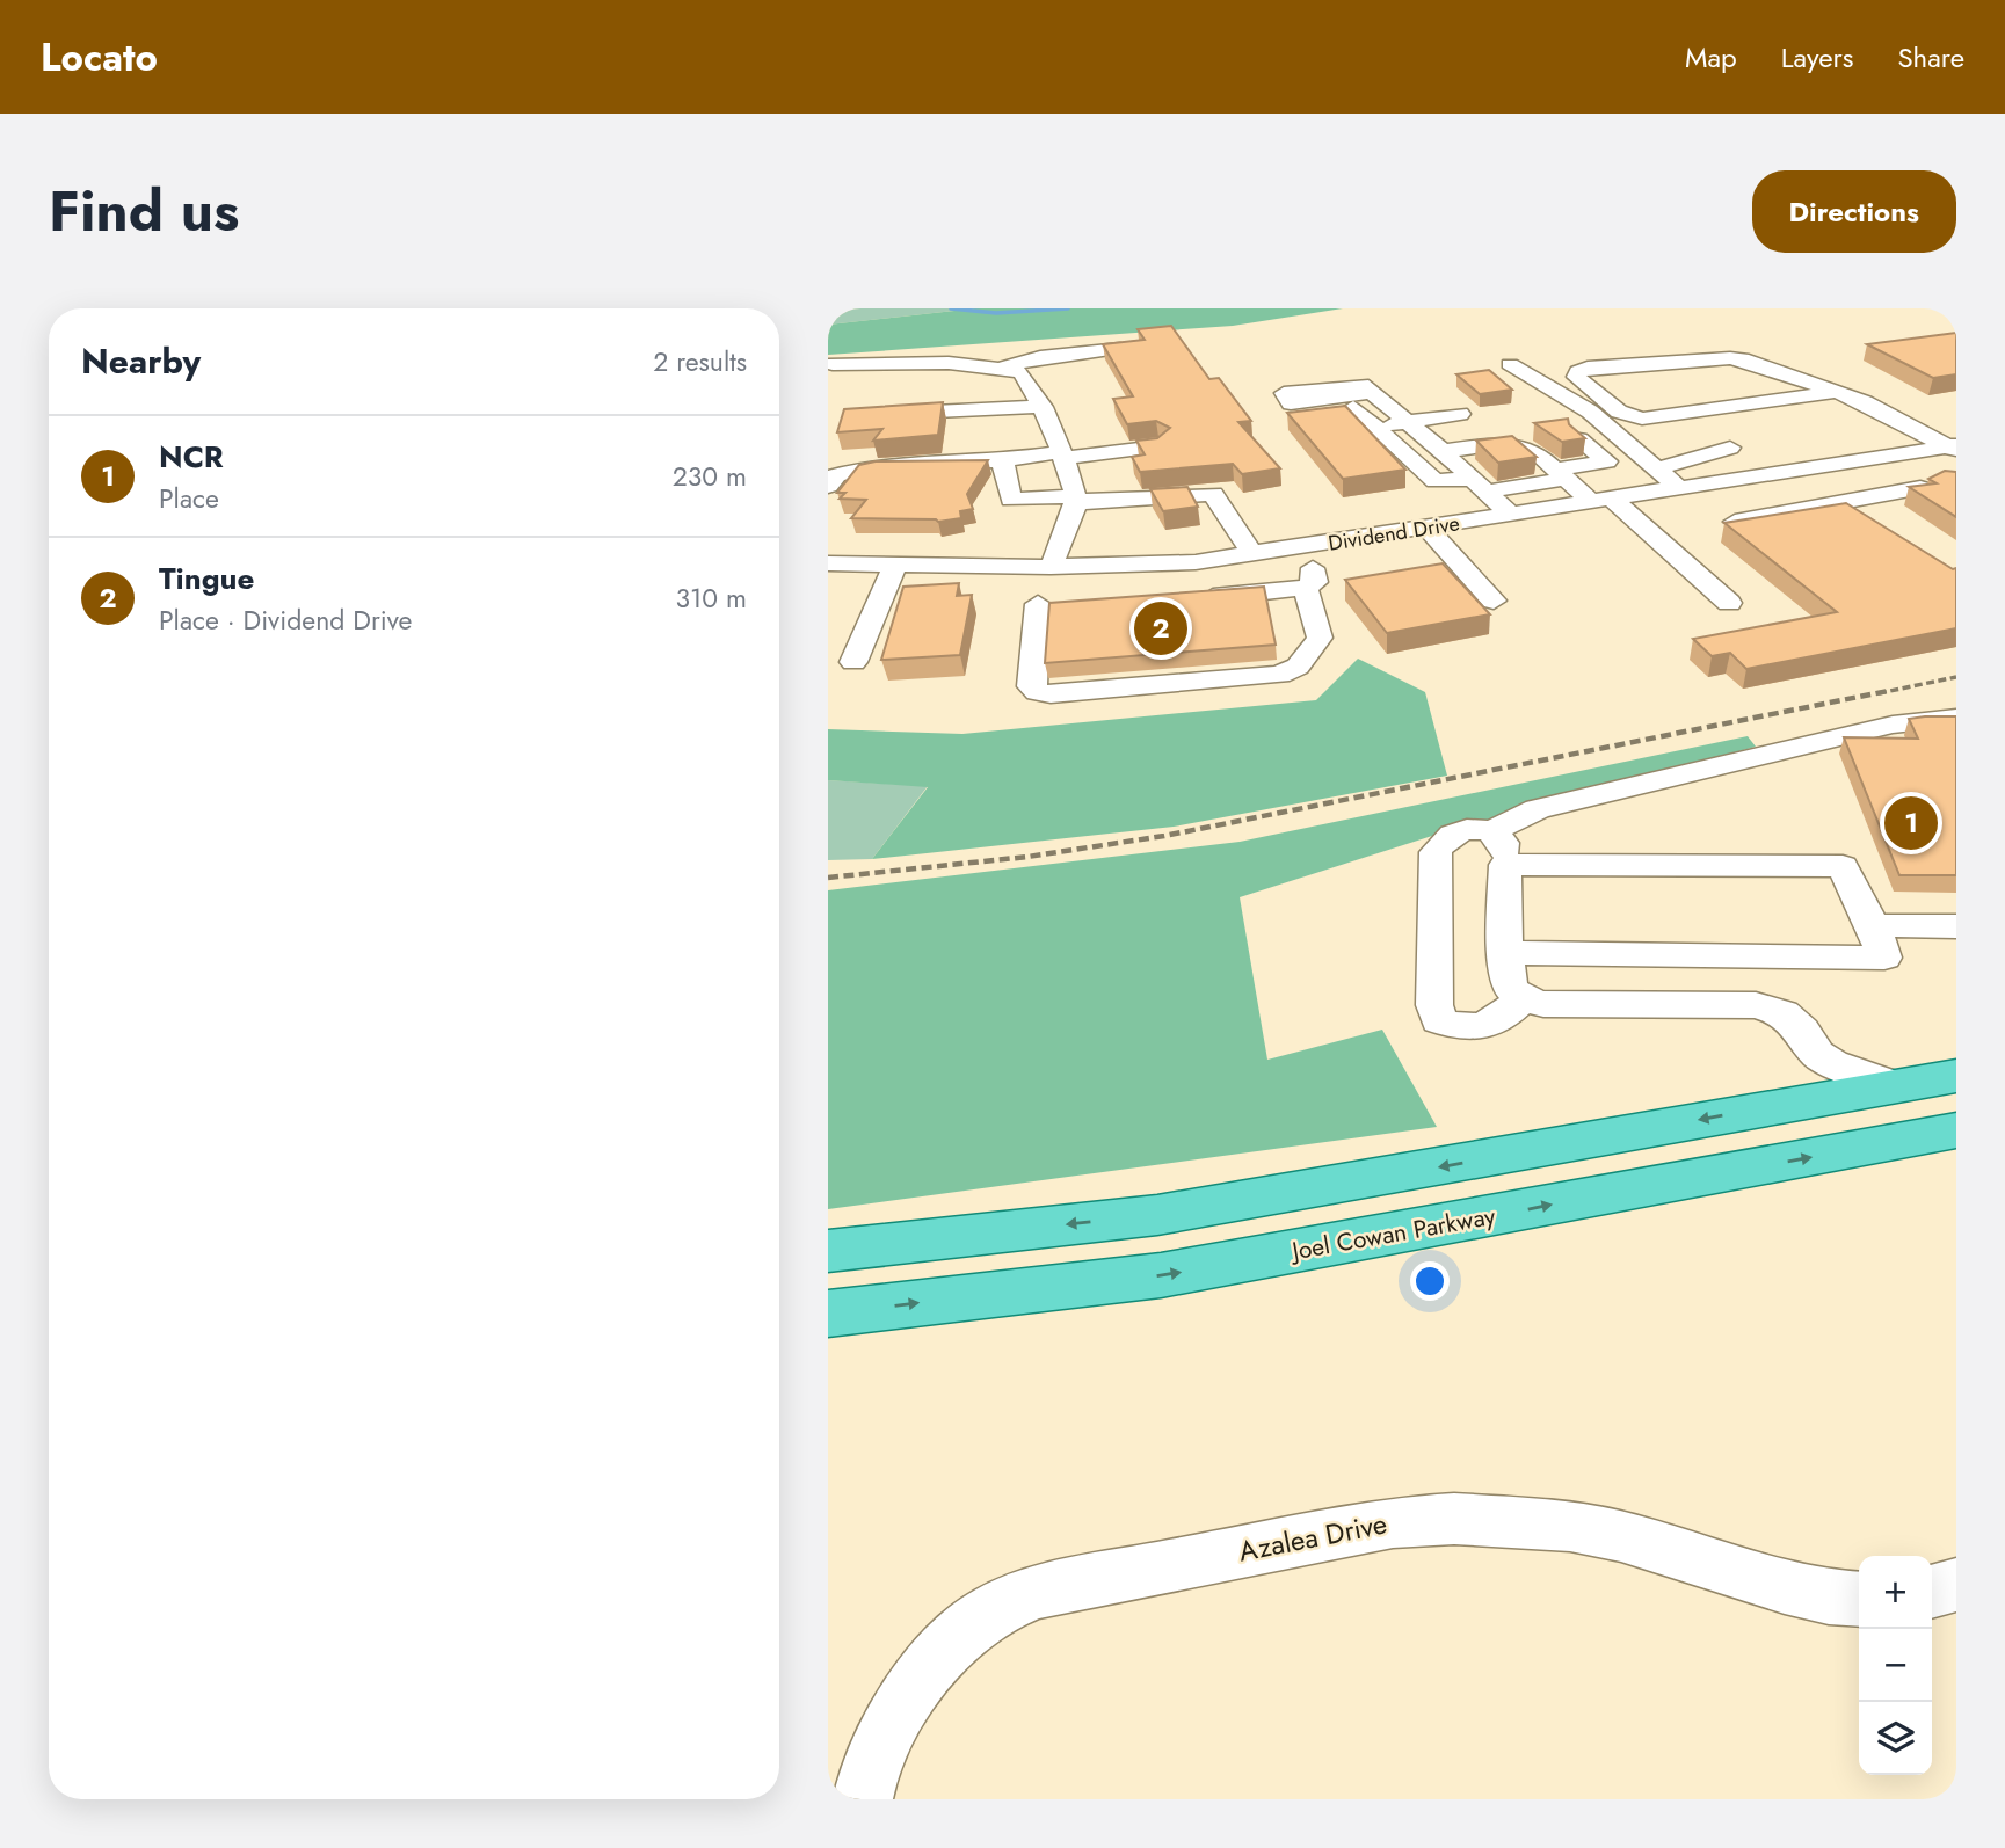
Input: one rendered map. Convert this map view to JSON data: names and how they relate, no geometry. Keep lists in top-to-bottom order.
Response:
{
  "streets": {
    "main road": ["Joel Cowan Parkway"],
    "street": ["Dividend Drive", "Azalea Drive"]
  },
  "page": {
    "header": "Locato",
    "nav": ["Map", "Layers", "Share"],
    "title": "Find us",
    "buttons": "Directions",
    "heading": ["Nearby", "2 results"],
    "list": [
      {
        "mark": "1",
        "name": "NCR",
        "note": "Place",
        "value": "230 m"
      },
      {
        "mark": "2",
        "name": "Tingue",
        "note": "Place · Dividend Drive",
        "value": "310 m"
      }
    ],
    "pins": ["2", "1"],
    "map_buttons": ["+", "−"]
  }
}
